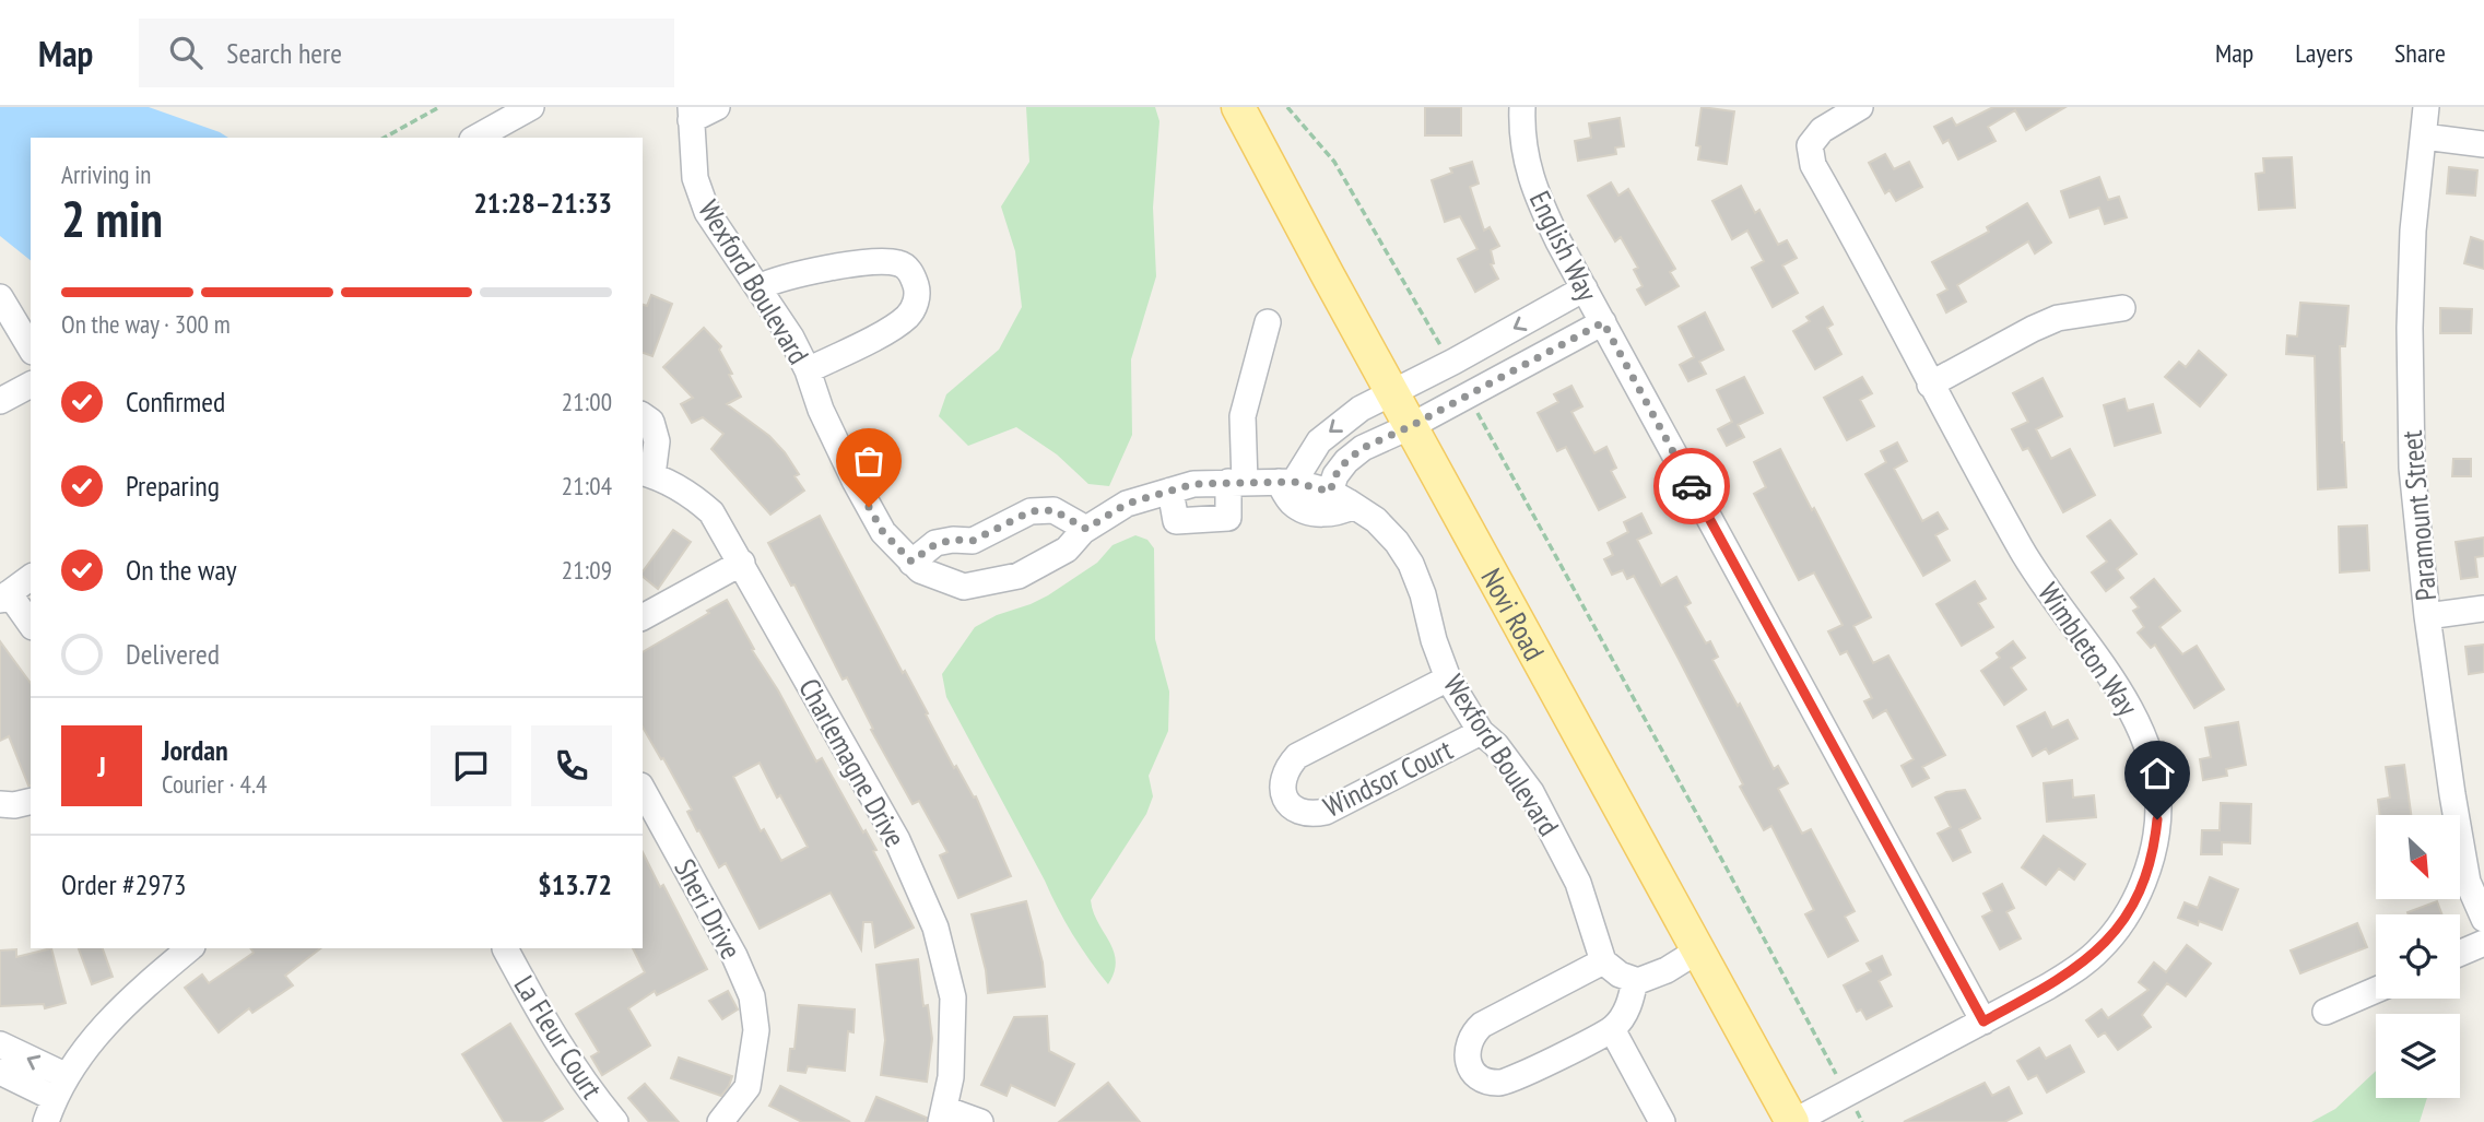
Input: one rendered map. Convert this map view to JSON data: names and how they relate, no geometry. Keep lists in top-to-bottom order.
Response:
{
  "streets": {
    "main road": ["Novi Road"],
    "street": [
      "English Way",
      "Wexford Boulevard",
      "Paramount Street",
      "Wimbleton Way",
      "Charlemagne Drive",
      "Windsor Court",
      "Sheri Drive",
      "La Fleur Court"
    ]
  },
  "crossings": [
    ["English Way", "Wimbleton Way"],
    ["Wexford Boulevard", "Windsor Court"],
    ["Novi Road", "Wimbleton Way"]
  ],
  "north": "bottom right",
  "page": {
    "header": "Map",
    "search": "Search here",
    "nav": ["Map", "Layers", "Share"],
    "heading": ["2 min", "Arriving in", "21:28–21:33"],
    "panel": [
      "Jordan",
      "Courier · 4.4",
      "Order #2973",
      "$13.72"
    ],
    "bar": "On the way · 300 m",
    "list": [
      ["Confirmed", "21:00"],
      ["Preparing", "21:04"],
      ["On the way", "21:09"],
      "Delivered"
    ],
    "round": "J"
  }
}
